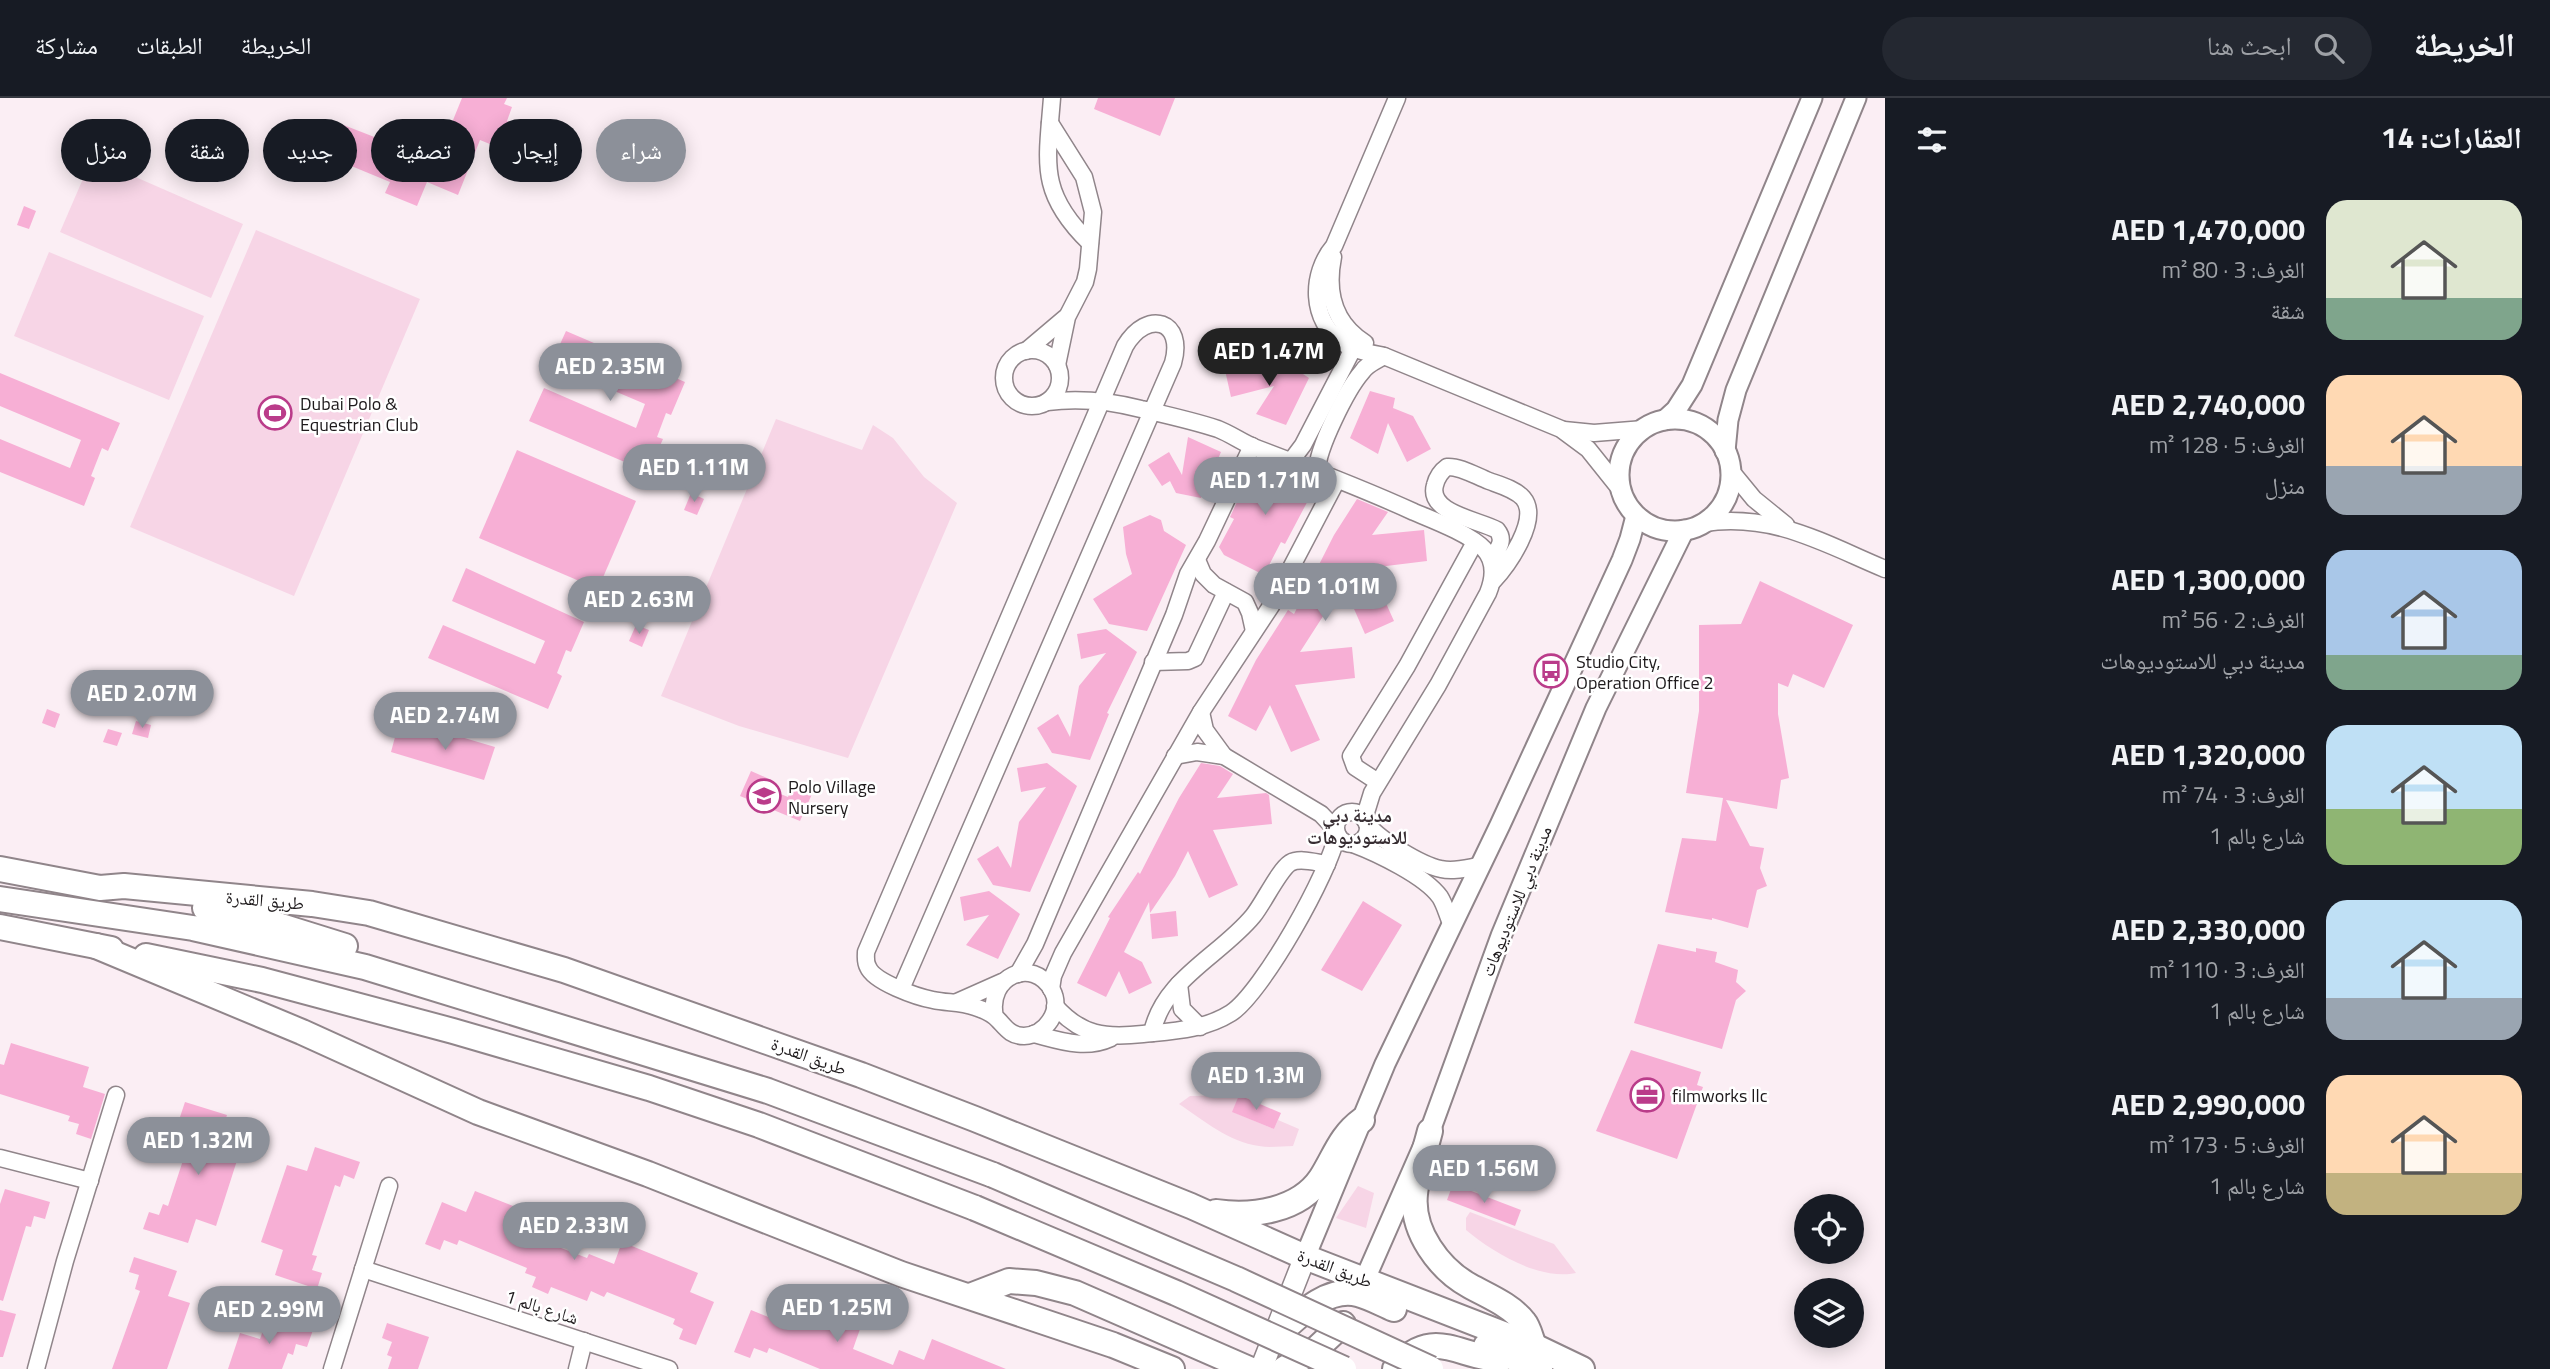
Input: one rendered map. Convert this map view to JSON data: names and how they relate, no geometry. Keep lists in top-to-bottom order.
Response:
{
  "streets": {
    "main road": ["طريق القدرة"],
    "street": ["مدينة دبي للاستوديوهات", "شارع بالم 1"]
  },
  "crossings": [
    ["طريق القدرة", "مدينة دبي للاستوديوهات"]
  ],
  "districts": ["مدينة دبي للاستوديوهات"],
  "places": {
    "sports": ["Dubai Polo & Equestrian Club"],
    "bus stop": ["Studio City, Operation Office 2"],
    "school or university": ["Polo Village Nursery"],
    "office": ["filmworks llc"]
  },
  "page": {
    "header": "الخريطة",
    "search": "ابحث هنا",
    "nav": ["الخريطة", "الطبقات", "مشاركة"],
    "heading": "العقارات: 14",
    "chip": [
      "شراء",
      "إيجار",
      "تصفية",
      "جديد",
      "شقة",
      "منزل"
    ],
    "list": [
      {
        "name": "AED 1,470,000",
        "note": "الغرف: 3 · 80 m² · شقة"
      },
      {
        "name": "AED 2,740,000",
        "note": "الغرف: 5 · 128 m² · منزل"
      },
      {
        "name": "AED 1,300,000",
        "note": "الغرف: 2 · 56 m² · مدينة دبي للاستوديوهات"
      },
      {
        "name": "AED 1,320,000",
        "note": "الغرف: 3 · 74 m² · شارع بالم 1"
      },
      {
        "name": "AED 2,330,000",
        "note": "الغرف: 3 · 110 m² · شارع بالم 1"
      },
      {
        "name": "AED 2,990,000",
        "note": "الغرف: 5 · 173 m² · شارع بالم 1"
      }
    ],
    "price": [
      "AED 1.47M",
      "AED 2.35M",
      "AED 1.11M",
      "AED 1.71M",
      "AED 1.01M",
      "AED 2.63M",
      "AED 2.07M",
      "AED 2.74M",
      "AED 1.3M",
      "AED 1.32M",
      "AED 1.56M",
      "AED 2.33M",
      "AED 1.25M",
      "AED 2.99M"
    ]
  }
}
